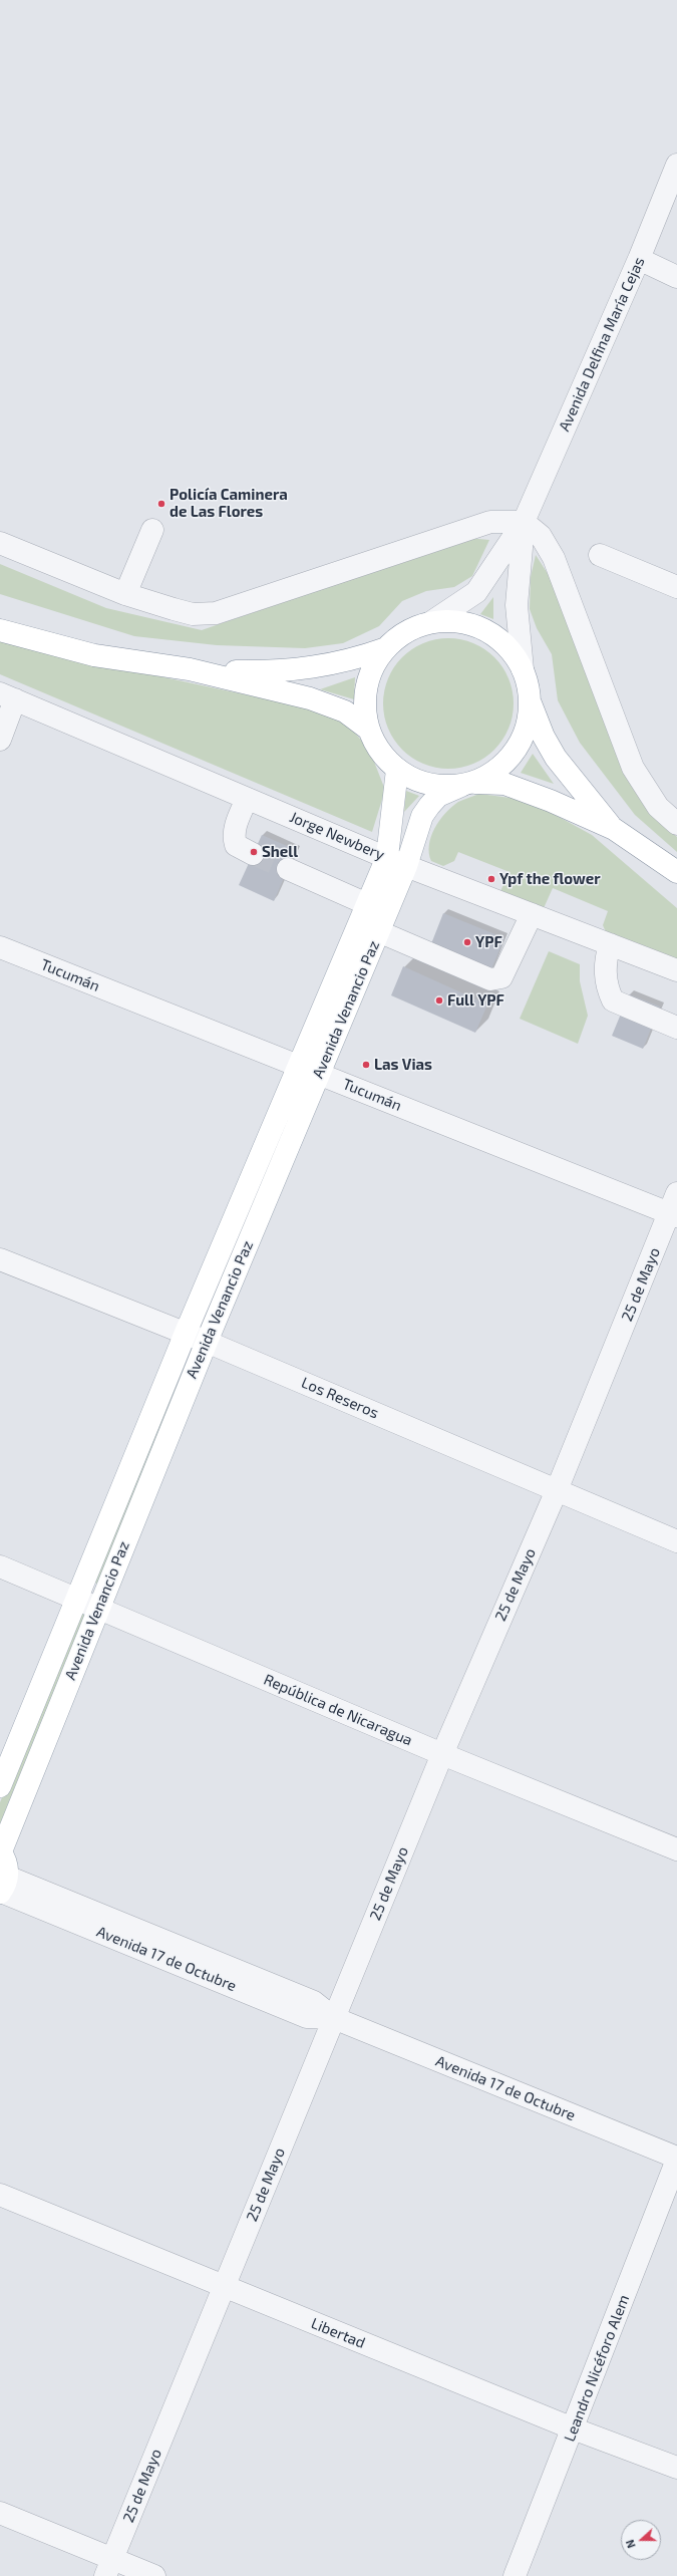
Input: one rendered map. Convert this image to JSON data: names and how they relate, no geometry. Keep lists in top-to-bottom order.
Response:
{
  "streets": {
    "main road": ["Avenida Venancio Paz"],
    "street": [
      "Avenida Delfina María Cejas",
      "Jorge Newbery",
      "Tucumán",
      "25 de Mayo",
      "Los Reseros",
      "República de Nicaragua",
      "Avenida 17 de Octubre",
      "Libertad",
      "Leandro Nicéforo Alem"
    ]
  },
  "crossings": [
    ["Jorge Newbery", "Avenida Venancio Paz"],
    ["Tucumán", "Avenida Venancio Paz"],
    ["Tucumán", "25 de Mayo"],
    ["Avenida Venancio Paz", "Los Reseros"],
    ["Avenida Venancio Paz", "República de Nicaragua"],
    ["25 de Mayo", "Los Reseros"],
    ["25 de Mayo", "República de Nicaragua"],
    ["25 de Mayo", "Avenida 17 de Octubre"],
    ["25 de Mayo", "Libertad"],
    ["Avenida 17 de Octubre", "Leandro Nicéforo Alem"],
    ["Libertad", "Leandro Nicéforo Alem"]
  ],
  "places": [
    "Policía Caminera de Las Flores",
    "Shell",
    "Ypf the flower",
    "YPF",
    "Full YPF",
    "Las Vias"
  ],
  "north": "left"
}
